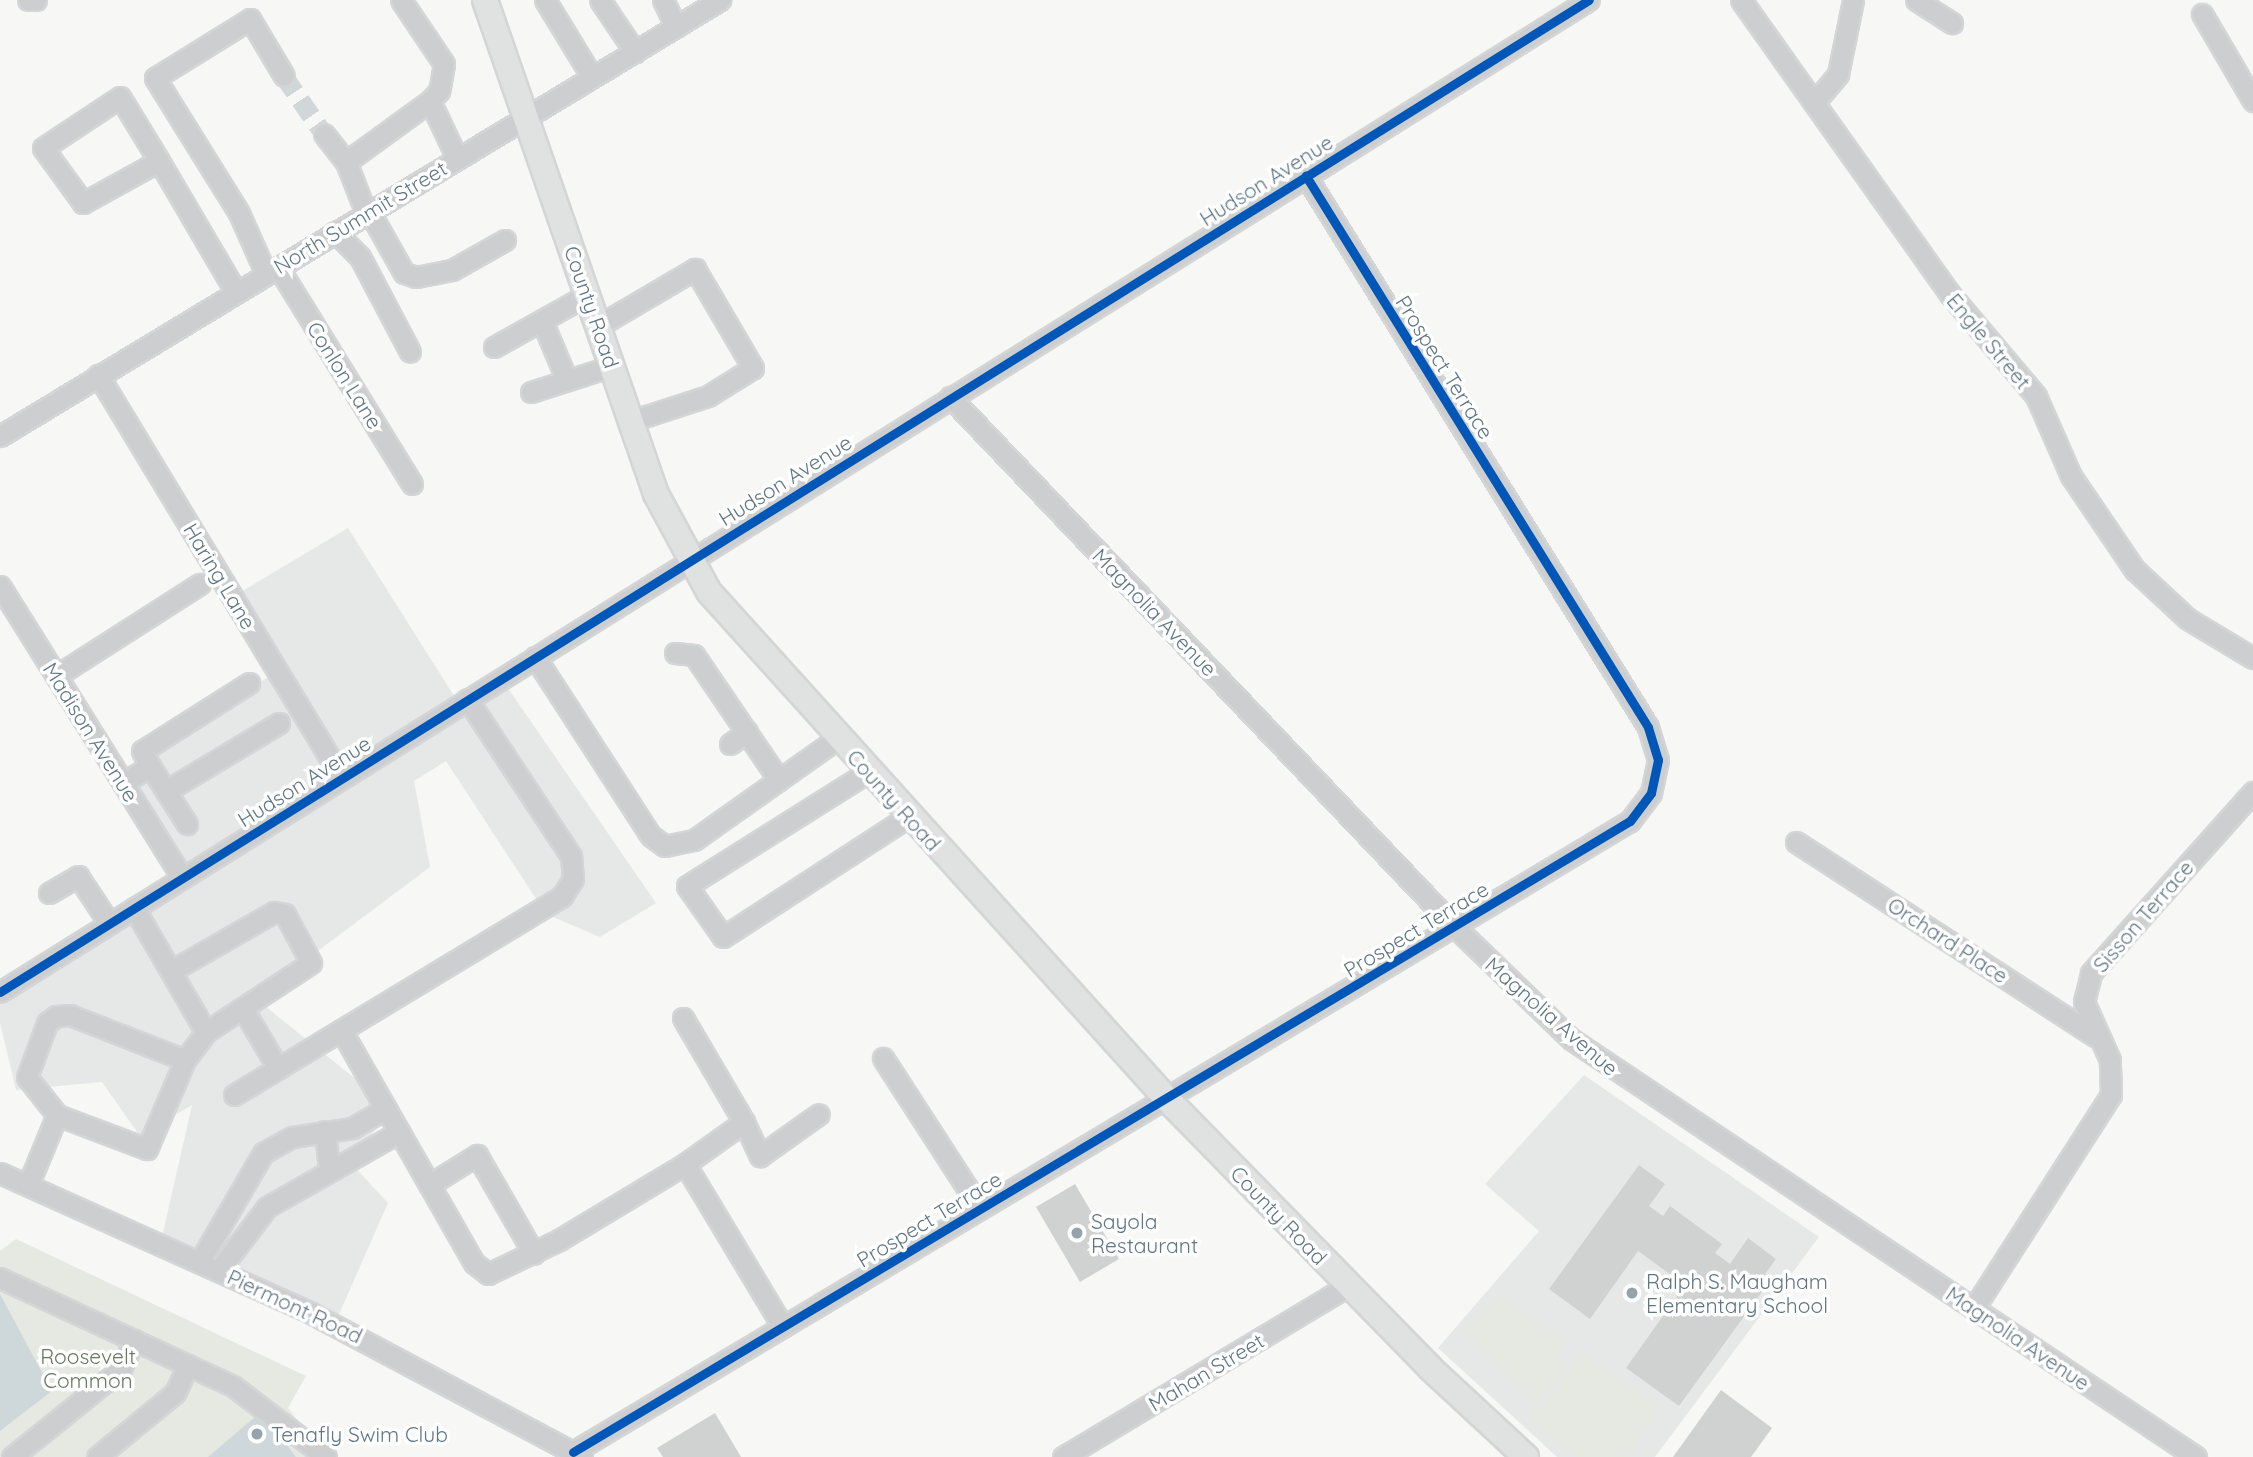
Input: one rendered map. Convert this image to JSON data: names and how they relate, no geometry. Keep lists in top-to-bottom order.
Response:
{
  "streets": {
    "main road": ["County Road"],
    "street": [
      "Hudson Avenue",
      "North Summit Street",
      "Engle Street",
      "Prospect Terrace",
      "Conlon Lane",
      "Haring Lane",
      "Magnolia Avenue",
      "Madison Avenue",
      "Sisson Terrace",
      "Orchard Place",
      "Piermont Road",
      "Mahan Street"
    ]
  },
  "crossings": [
    ["Hudson Avenue", "County Road"],
    ["Hudson Avenue", "Prospect Terrace"],
    ["Hudson Avenue", "Haring Lane"],
    ["Hudson Avenue", "Magnolia Avenue"],
    ["Hudson Avenue", "Madison Avenue"],
    ["North Summit Street", "County Road"],
    ["North Summit Street", "Conlon Lane"],
    ["North Summit Street", "Haring Lane"],
    ["County Road", "Prospect Terrace"],
    ["County Road", "Mahan Street"],
    ["Prospect Terrace", "Magnolia Avenue"],
    ["Prospect Terrace", "Piermont Road"],
    ["Magnolia Avenue", "Sisson Terrace"],
    ["Sisson Terrace", "Orchard Place"]
  ],
  "parks": ["Roosevelt Common"],
  "places": ["Sayola Restaurant", "Ralph S. Maugham Elementary School", "Tenafly Swim Club"]
}
